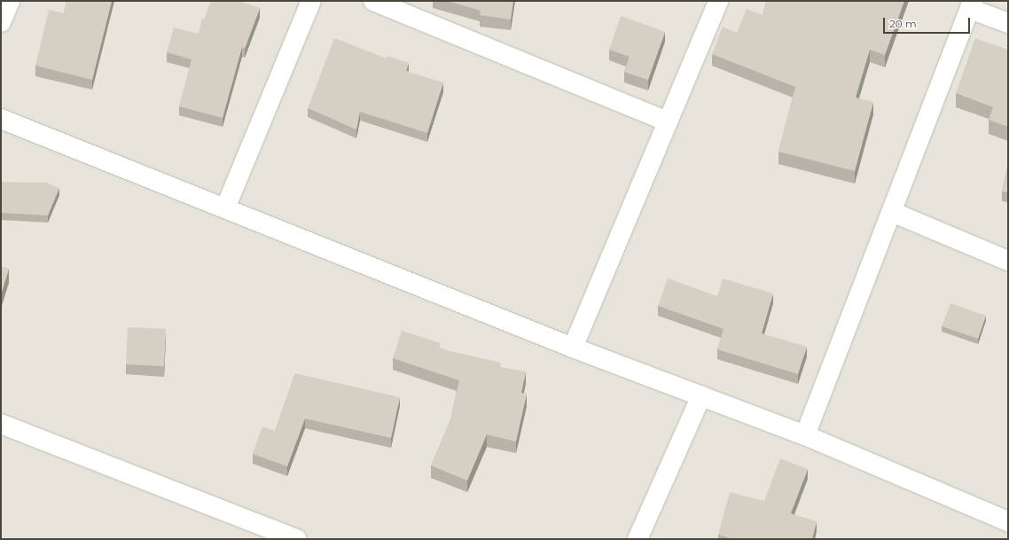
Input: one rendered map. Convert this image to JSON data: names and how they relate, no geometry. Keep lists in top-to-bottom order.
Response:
{
  "scale_bar": "20 m"
}
